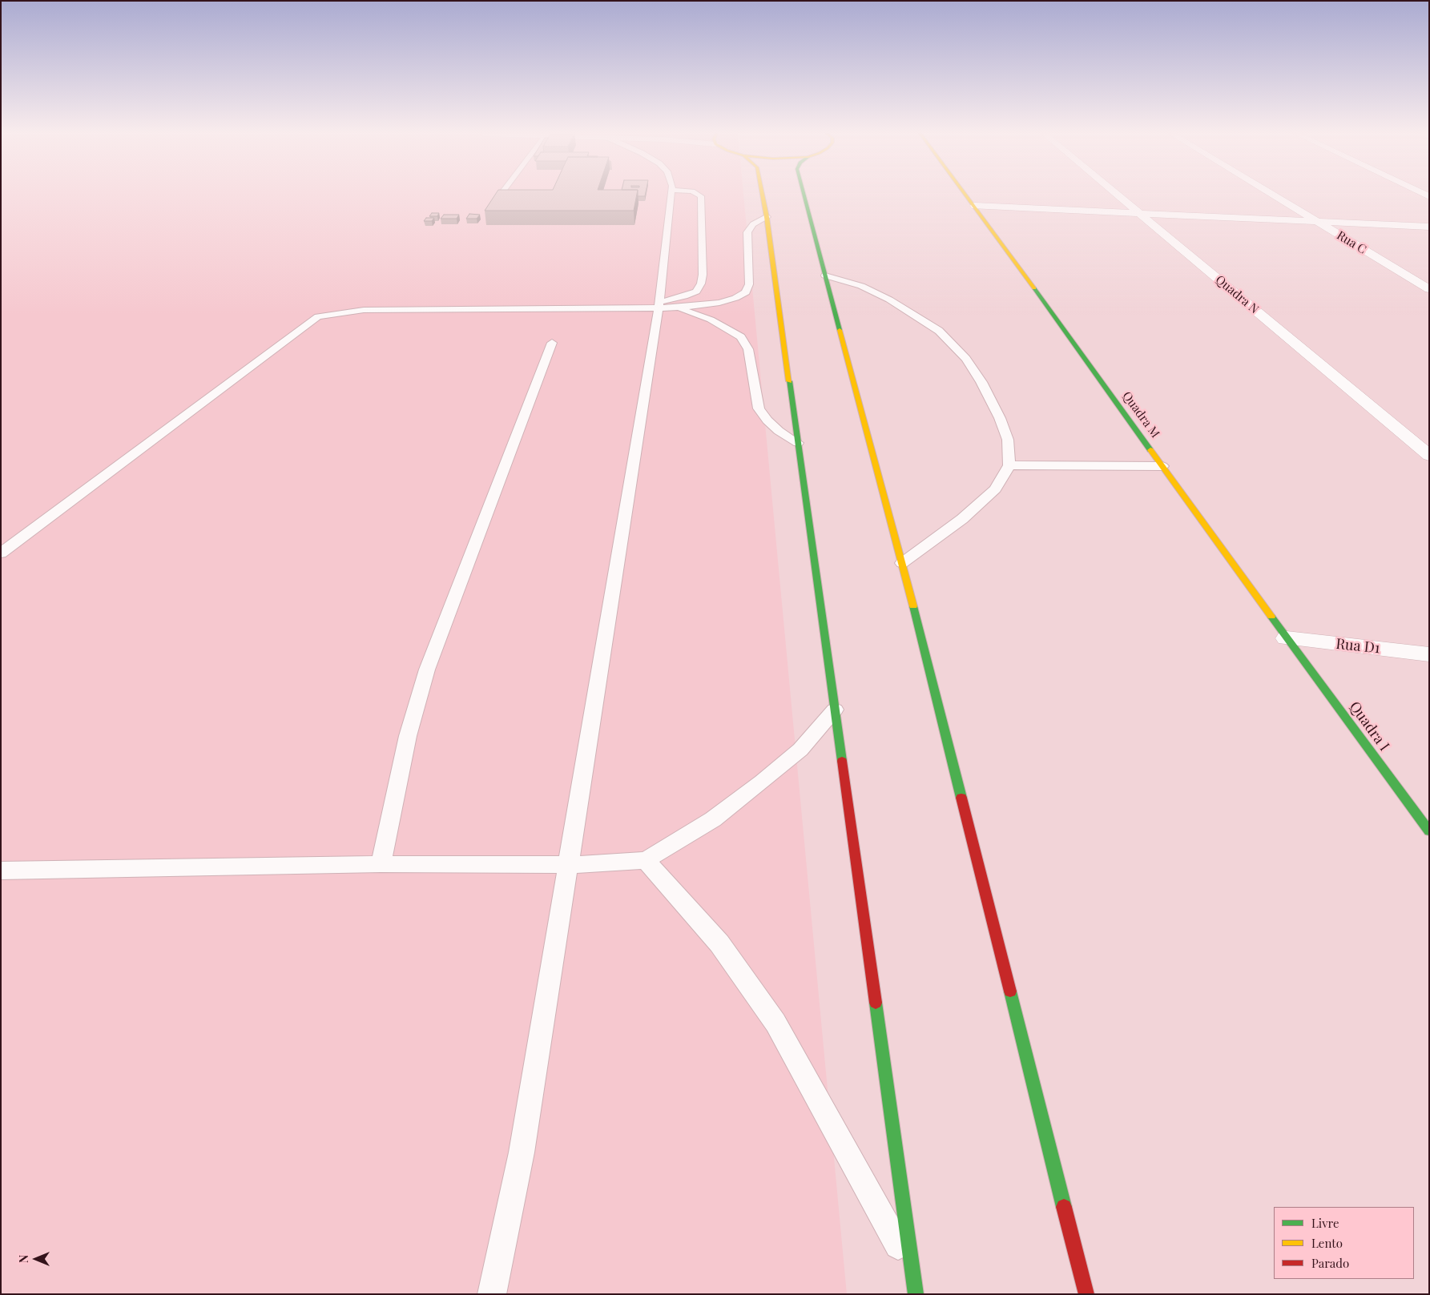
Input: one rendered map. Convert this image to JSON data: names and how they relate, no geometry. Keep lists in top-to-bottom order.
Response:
{
  "streets": {
    "main road": ["Quadra M", "Quadra I"],
    "street": ["Rua C", "Quadra N", "Rua D1"]
  },
  "crossings": [
    ["Quadra M", "Rua D1"],
    ["Quadra M", "Quadra I"],
    ["Rua D1", "Quadra I"]
  ],
  "legend": ["Livre", "Lento", "Parado"],
  "north": "left"
}
